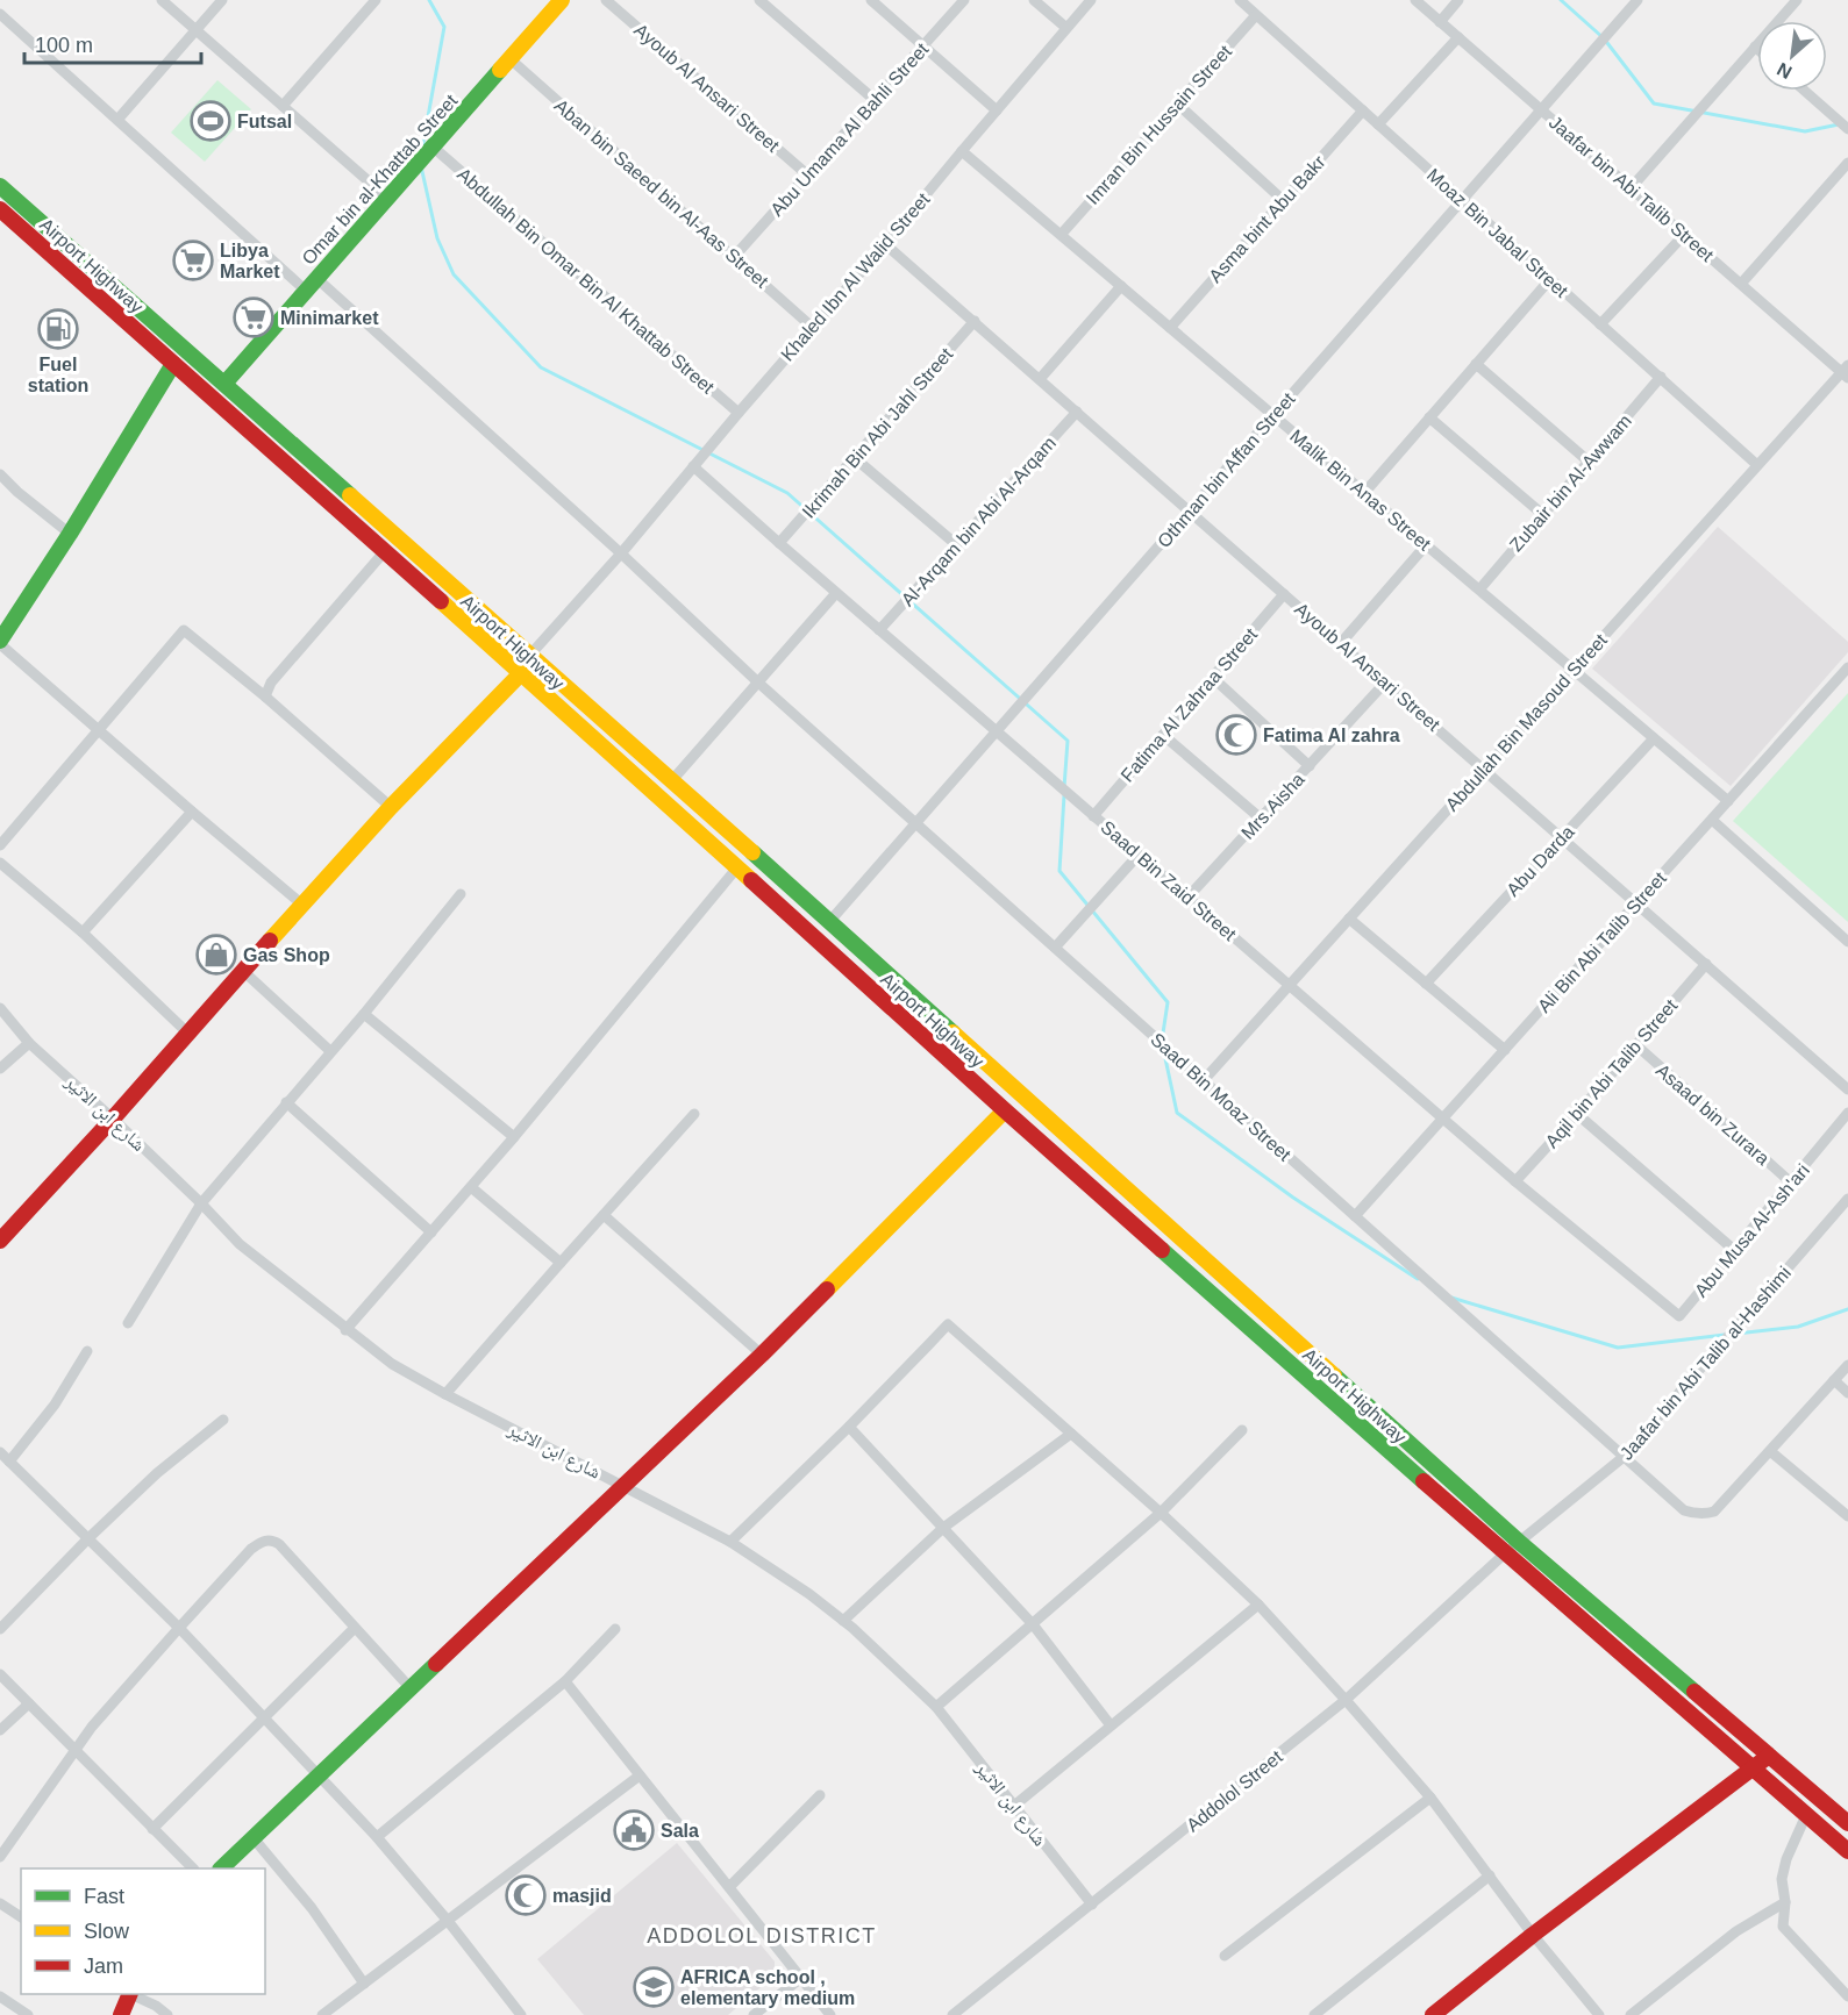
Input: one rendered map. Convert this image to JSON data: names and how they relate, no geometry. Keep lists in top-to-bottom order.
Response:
{
  "streets": {
    "main road": ["Omar bin al-Khattab Street", "Airport Highway"],
    "street": [
      "Ayoub Al Ansari Street",
      "Imran Bin Hussain Street",
      "Abu Umama Al Bahli Street",
      "Jaafar bin Abi Talib Street",
      "Aban bin Saeed bin Al-Aas Street",
      "Asma bint Abu Bakr",
      "Moaz Bin Jabal Street",
      "Khaled Ibn Al Walid Street",
      "Abdullah Bin Omar Bin Al Khattab Street",
      "Ikrimah Bin Abi Jahl Street",
      "Othman bin Affan Street",
      "Zubair bin Al-Awwam",
      "Malik Bin Anas Street",
      "Al-Arqam bin Abi Al-Arqam",
      "Fatima Al Zahraa Street",
      "Abdullah Bin Masoud Street",
      "Mrs.Aisha",
      "Abu Darda",
      "Saad Bin Zaid Street",
      "Ali Bin Abi Talib Street",
      "Aqil bin Abi Talib Street",
      "Saad Bin Moaz Street",
      "شارع ابن الاثير",
      "Asaad bin Zurara",
      "Abu Musa Al-Ash'ari",
      "Jaafar bin Abi Talib al-Hashimi",
      "Addolol Street"
    ]
  },
  "crossings": [
    ["Ayoub Al Ansari Street", "Abu Umama Al Bahli Street"],
    ["Ayoub Al Ansari Street", "Khaled Ibn Al Walid Street"],
    ["Ayoub Al Ansari Street", "Ikrimah Bin Abi Jahl Street"],
    ["Ayoub Al Ansari Street", "Othman bin Affan Street"],
    ["Ayoub Al Ansari Street", "Al-Arqam bin Abi Al-Arqam"],
    ["Ayoub Al Ansari Street", "Fatima Al Zahraa Street"],
    ["Ayoub Al Ansari Street", "Abdullah Bin Masoud Street"],
    ["Ayoub Al Ansari Street", "Mrs.Aisha"],
    ["Ayoub Al Ansari Street", "Abu Darda"],
    ["Ayoub Al Ansari Street", "Ali Bin Abi Talib Street"],
    ["Ayoub Al Ansari Street", "Aqil bin Abi Talib Street"],
    ["Imran Bin Hussain Street", "Moaz Bin Jabal Street"],
    ["Imran Bin Hussain Street", "Malik Bin Anas Street"],
    ["Abu Umama Al Bahli Street", "Aban bin Saeed bin Al-Aas Street"],
    ["Omar bin al-Khattab Street", "Aban bin Saeed bin Al-Aas Street"],
    ["Omar bin al-Khattab Street", "Airport Highway"],
    ["Omar bin al-Khattab Street", "Abdullah Bin Omar Bin Al Khattab Street"],
    ["Omar bin al-Khattab Street", "Saad Bin Moaz Street"],
    ["Jaafar bin Abi Talib Street", "Othman bin Affan Street"],
    ["Jaafar bin Abi Talib Street", "Abdullah Bin Masoud Street"],
    ["Aban bin Saeed bin Al-Aas Street", "Khaled Ibn Al Walid Street"],
    ["Asma bint Abu Bakr", "Moaz Bin Jabal Street"],
    ["Asma bint Abu Bakr", "Malik Bin Anas Street"],
    ["Moaz Bin Jabal Street", "Othman bin Affan Street"],
    ["Moaz Bin Jabal Street", "Zubair bin Al-Awwam"],
    ["Moaz Bin Jabal Street", "Abdullah Bin Masoud Street"],
    ["Airport Highway", "Khaled Ibn Al Walid Street"],
    ["Airport Highway", "Othman bin Affan Street"],
    ["Airport Highway", "Jaafar bin Abi Talib al-Hashimi"],
    ["Airport Highway", "Addolol Street"],
    ["Khaled Ibn Al Walid Street", "Abdullah Bin Omar Bin Al Khattab Street"],
    ["Khaled Ibn Al Walid Street", "Malik Bin Anas Street"],
    ["Khaled Ibn Al Walid Street", "Saad Bin Zaid Street"],
    ["Khaled Ibn Al Walid Street", "Saad Bin Moaz Street"],
    ["Ikrimah Bin Abi Jahl Street", "Saad Bin Zaid Street"],
    ["Othman bin Affan Street", "Malik Bin Anas Street"],
    ["Othman bin Affan Street", "Saad Bin Zaid Street"],
    ["Othman bin Affan Street", "Saad Bin Moaz Street"],
    ["Zubair bin Al-Awwam", "Malik Bin Anas Street"],
    ["Malik Bin Anas Street", "Abdullah Bin Masoud Street"],
    ["Malik Bin Anas Street", "Abu Darda"],
    ["Malik Bin Anas Street", "Ali Bin Abi Talib Street"],
    ["Al-Arqam bin Abi Al-Arqam", "Saad Bin Zaid Street"],
    ["Fatima Al Zahraa Street", "Saad Bin Zaid Street"],
    ["Abdullah Bin Masoud Street", "Saad Bin Zaid Street"],
    ["Abdullah Bin Masoud Street", "Saad Bin Moaz Street"],
    ["Mrs.Aisha", "Saad Bin Zaid Street"],
    ["Saad Bin Zaid Street", "Ali Bin Abi Talib Street"],
    ["Saad Bin Zaid Street", "Aqil bin Abi Talib Street"],
    ["Saad Bin Zaid Street", "Abu Musa Al-Ash'ari"],
    ["Ali Bin Abi Talib Street", "Saad Bin Moaz Street"],
    ["Aqil bin Abi Talib Street", "Asaad bin Zurara"],
    ["Saad Bin Moaz Street", "Jaafar bin Abi Talib al-Hashimi"],
    ["شارع ابن الاثير", "Addolol Street"],
    ["Asaad bin Zurara", "Abu Musa Al-Ash'ari"],
    ["Jaafar bin Abi Talib al-Hashimi", "Addolol Street"]
  ],
  "districts": ["ADDOLOL DISTRICT"],
  "places": {
    "sports": ["Futsal"],
    "supermarket": ["Libya Market", "Minimarket"],
    "fuel station": ["Fuel station"],
    "mosque": ["Fatima Al zahra", "masjid"],
    "shop": ["Gas Shop"],
    "public building": ["Sala"],
    "school or university": ["AFRICA school , elementary medium"]
  },
  "legend": ["Fast", "Slow", "Jam"],
  "scale_bar": "100 m",
  "north": "bottom left"
}
